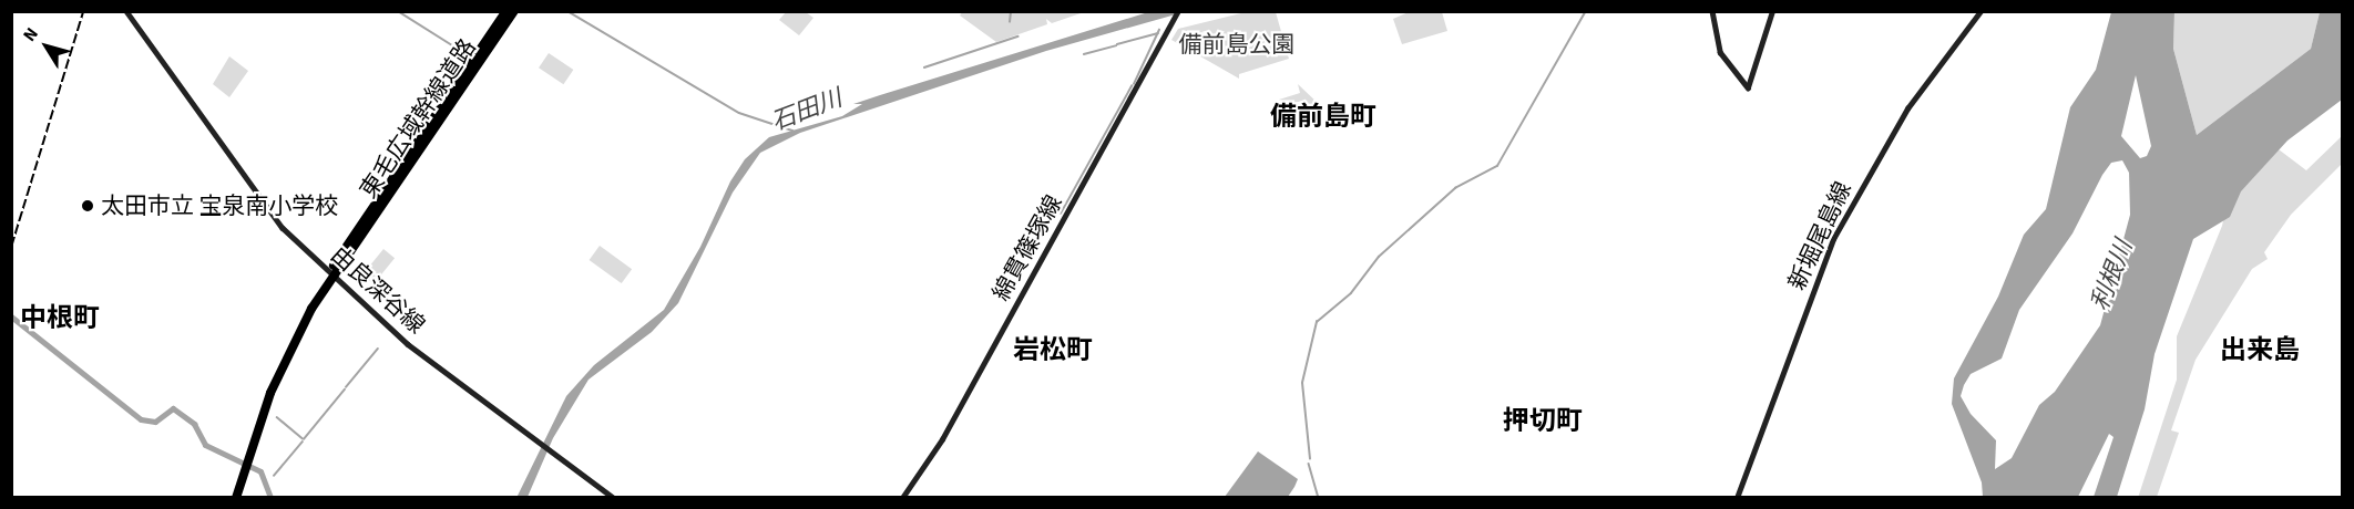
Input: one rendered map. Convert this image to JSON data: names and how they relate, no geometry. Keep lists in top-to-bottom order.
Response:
{
  "streets": {
    "highway": ["東毛広域幹線道路"],
    "main road": ["新堀尾島線", "綿貫篠塚線", "由良深谷線"]
  },
  "crossings": [
    ["東毛広域幹線道路", "由良深谷線"]
  ],
  "districts": [
    "備前島町",
    "中根町",
    "岩松町",
    "出来島",
    "押切町"
  ],
  "water": ["石田川", "利根川"],
  "parks": ["備前島公園"],
  "places": ["太田市立 宝泉南小学校"],
  "north": "top left"
}
